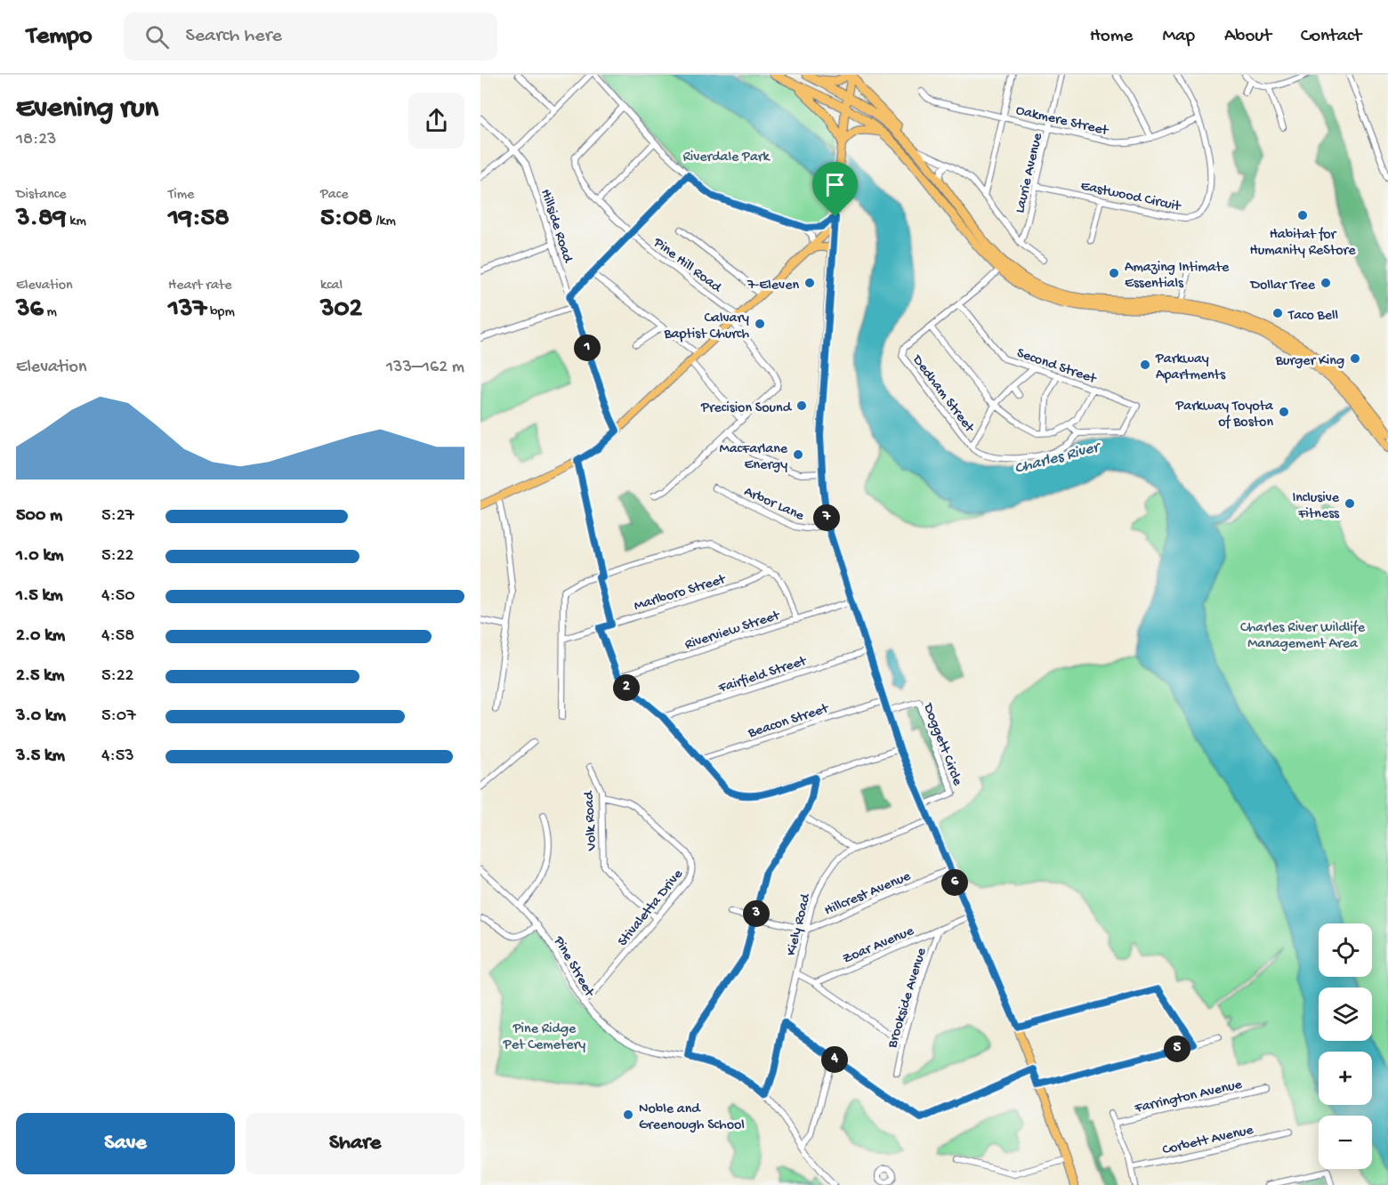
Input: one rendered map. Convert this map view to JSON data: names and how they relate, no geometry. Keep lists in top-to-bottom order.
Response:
{
  "streets": {
    "street": [
      "Oakmere Street",
      "Laurie Avenue",
      "Eastwood Circuit",
      "Hillside Road",
      "Pine Hill Road",
      "Second Street",
      "Dedham Street",
      "Arbor Lane",
      "Marlboro Street",
      "Riverview Street",
      "Fairfield Street",
      "Beacon Street",
      "Doggett Circle",
      "Volk Road",
      "Hillcrest Avenue",
      "Stivaletta Drive",
      "Kiely Road",
      "Zoar Avenue",
      "Pine Street",
      "Brookside Avenue",
      "Farrington Avenue",
      "Corbett Avenue"
    ]
  },
  "crossings": [
    ["Oakmere Street", "Laurie Avenue"],
    ["Oakmere Street", "Eastwood Circuit"],
    ["Laurie Avenue", "Eastwood Circuit"],
    ["Second Street", "Dedham Street"],
    ["Volk Road", "Stivaletta Drive"],
    ["Hillcrest Avenue", "Kiely Road"],
    ["Stivaletta Drive", "Pine Street"],
    ["Kiely Road", "Pine Street"],
    ["Zoar Avenue", "Brookside Avenue"]
  ],
  "water": ["Charles River"],
  "parks": ["Riverdale Park", "Charles River Wildlife Management Area", "Pine Ridge Pet Cemetery"],
  "places": [
    "Habitat for Humanity ReStore",
    "Amazing Intimate Essentials",
    "7-Eleven",
    "Dollar Tree",
    "Taco Bell",
    "Calvary Baptist Church",
    "Burger King",
    "Parkway Apartments",
    "Precision Sound",
    "Parkway Toyota of Boston",
    "MacFarlane Energy",
    "Inclusive Fitness",
    "Noble and Greenough School"
  ],
  "page": {
    "header": "Tempo",
    "search": "Search here",
    "nav": [
      "Home",
      "Map",
      "About",
      "Contact"
    ],
    "heading": ["Evening run", "18:23"],
    "stats": [
      ["Distance", "3.89 km"],
      ["Time", "19:58"],
      ["Pace", "5:08 /km"],
      ["Elevation", "36 m"],
      ["Heart rate", "137 bpm"],
      ["kcal", "302"]
    ],
    "pins": [
      "1",
      "7",
      "2",
      "6",
      "3",
      "5",
      "4"
    ],
    "chart": ["Elevation", "133–162 m"],
    "list": [
      {
        "name": "500 m",
        "note": "5:27"
      },
      {
        "name": "1.0 km",
        "note": "5:22"
      },
      {
        "name": "1.5 km",
        "note": "4:50"
      },
      {
        "name": "2.0 km",
        "note": "4:58"
      },
      {
        "name": "2.5 km",
        "note": "5:22"
      },
      {
        "name": "3.0 km",
        "note": "5:07"
      },
      {
        "name": "3.5 km",
        "note": "4:53"
      }
    ],
    "map_buttons": ["+", "−"],
    "buttons": ["Save", "Share"]
  }
}
